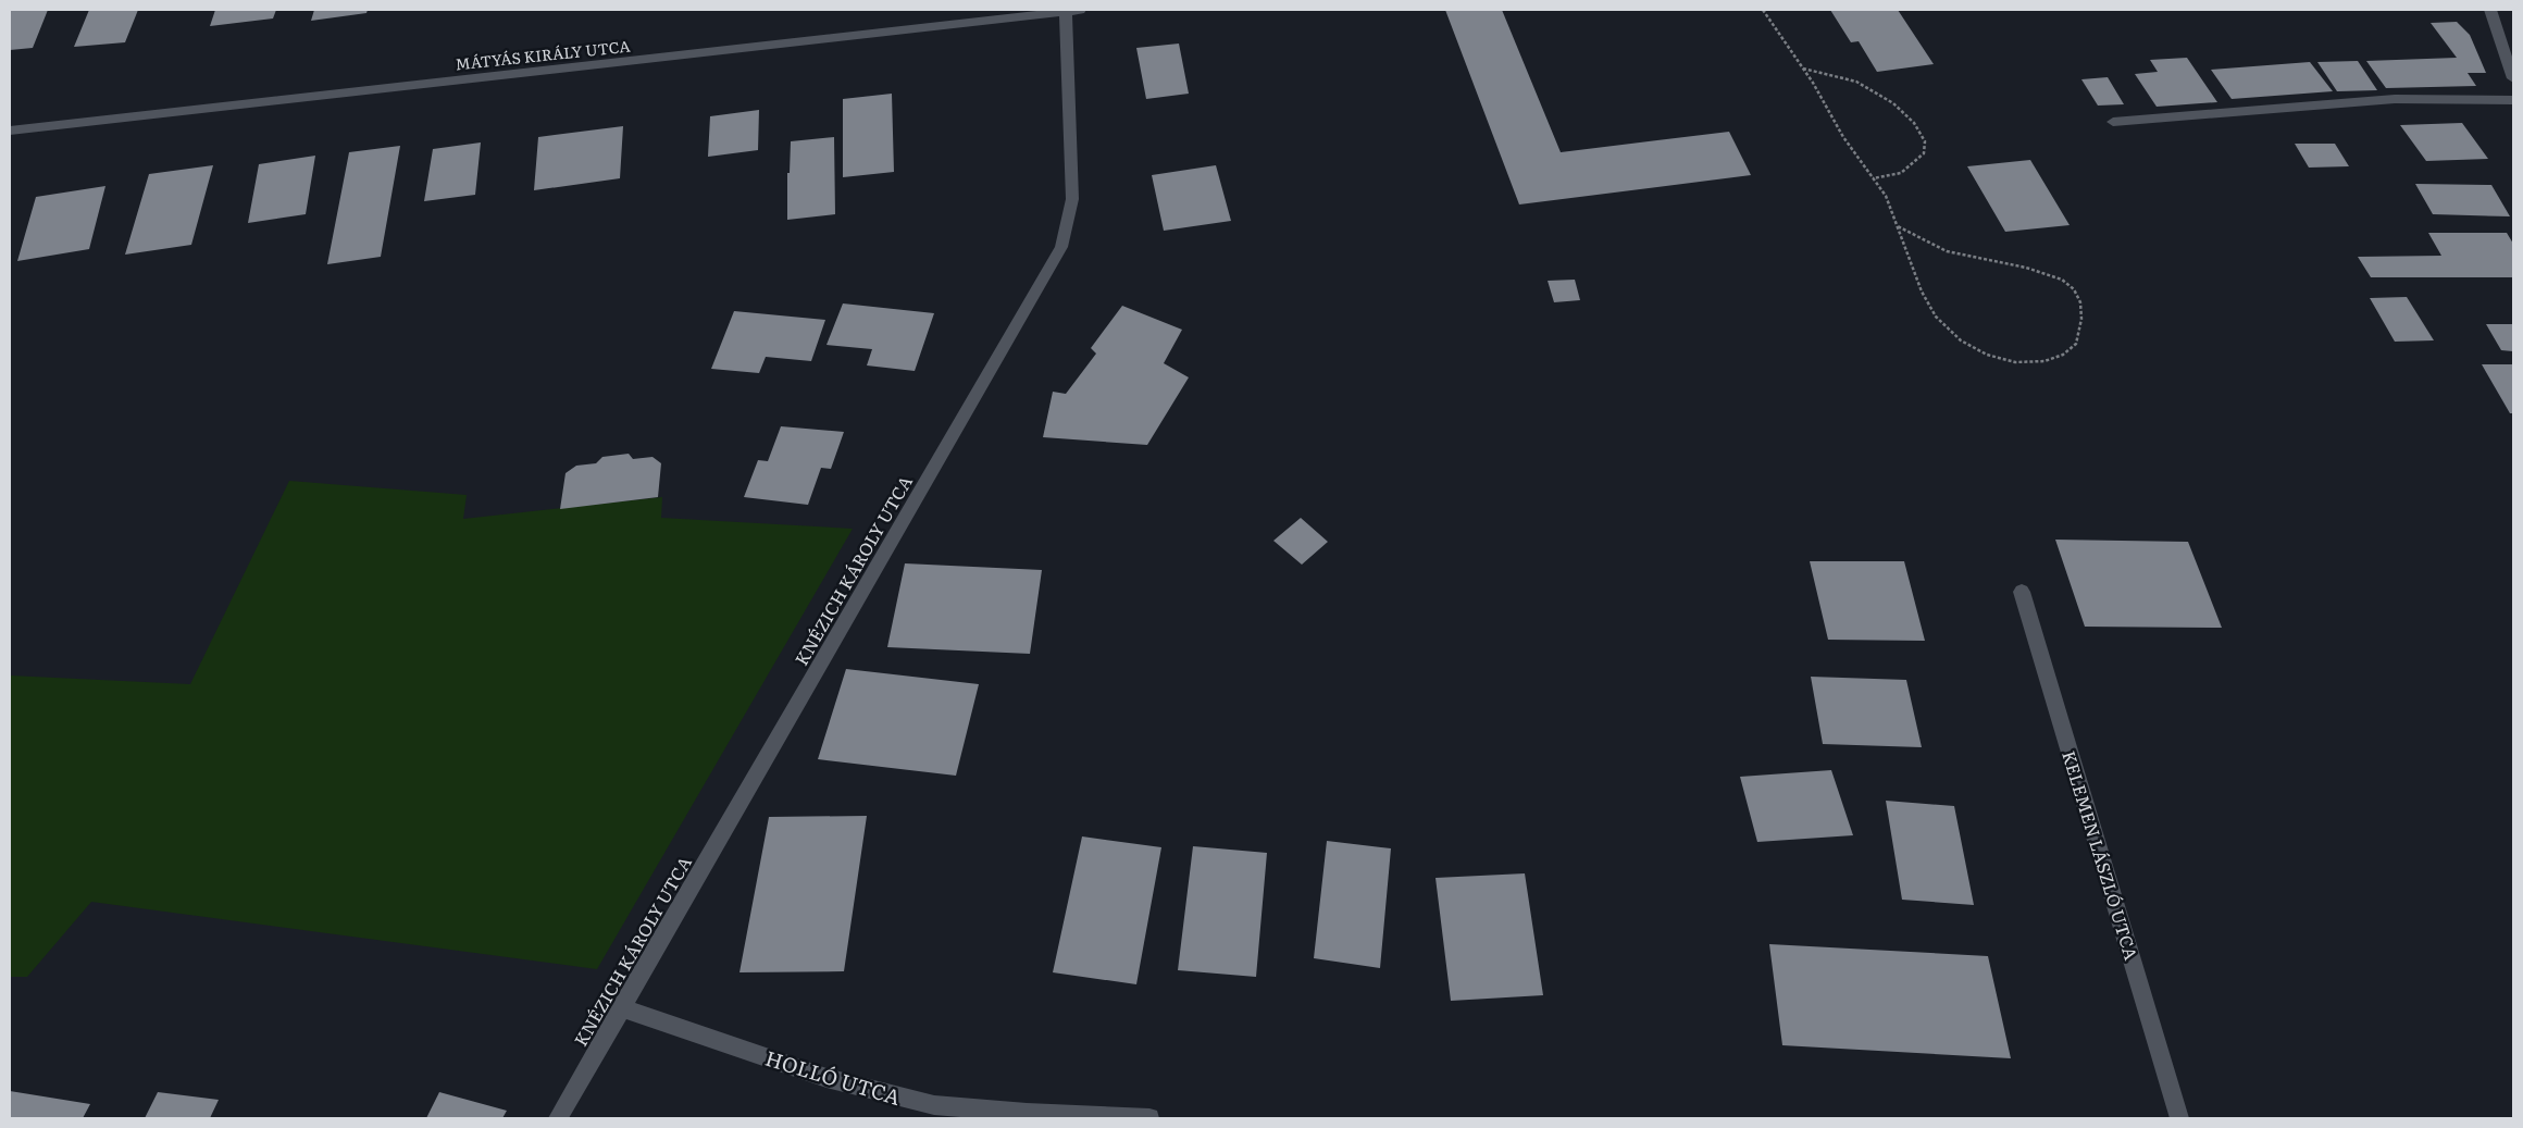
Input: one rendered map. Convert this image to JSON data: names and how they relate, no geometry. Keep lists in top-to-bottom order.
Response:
{
  "streets": {
    "street": [
      "MÁTYÁS KIRÁLY UTCA",
      "KNÉZICH KÁROLY UTCA",
      "KELEMEN LÁSZLÓ UTCA",
      "HOLLÓ UTCA"
    ]
  },
  "crossings": [
    ["MÁTYÁS KIRÁLY UTCA", "KNÉZICH KÁROLY UTCA"],
    ["KNÉZICH KÁROLY UTCA", "HOLLÓ UTCA"]
  ]
}
